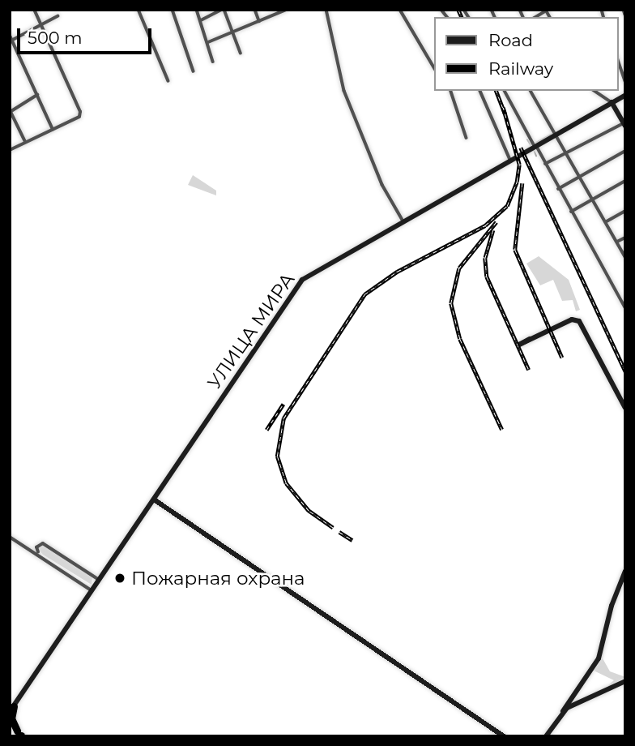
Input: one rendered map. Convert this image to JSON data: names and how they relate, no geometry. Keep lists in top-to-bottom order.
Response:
{
  "streets": {
    "main road": ["УЛИЦА МИРА"]
  },
  "places": ["Пожарная охрана"],
  "legend": ["Road", "Railway"],
  "scale_bar": "500 m"
}
